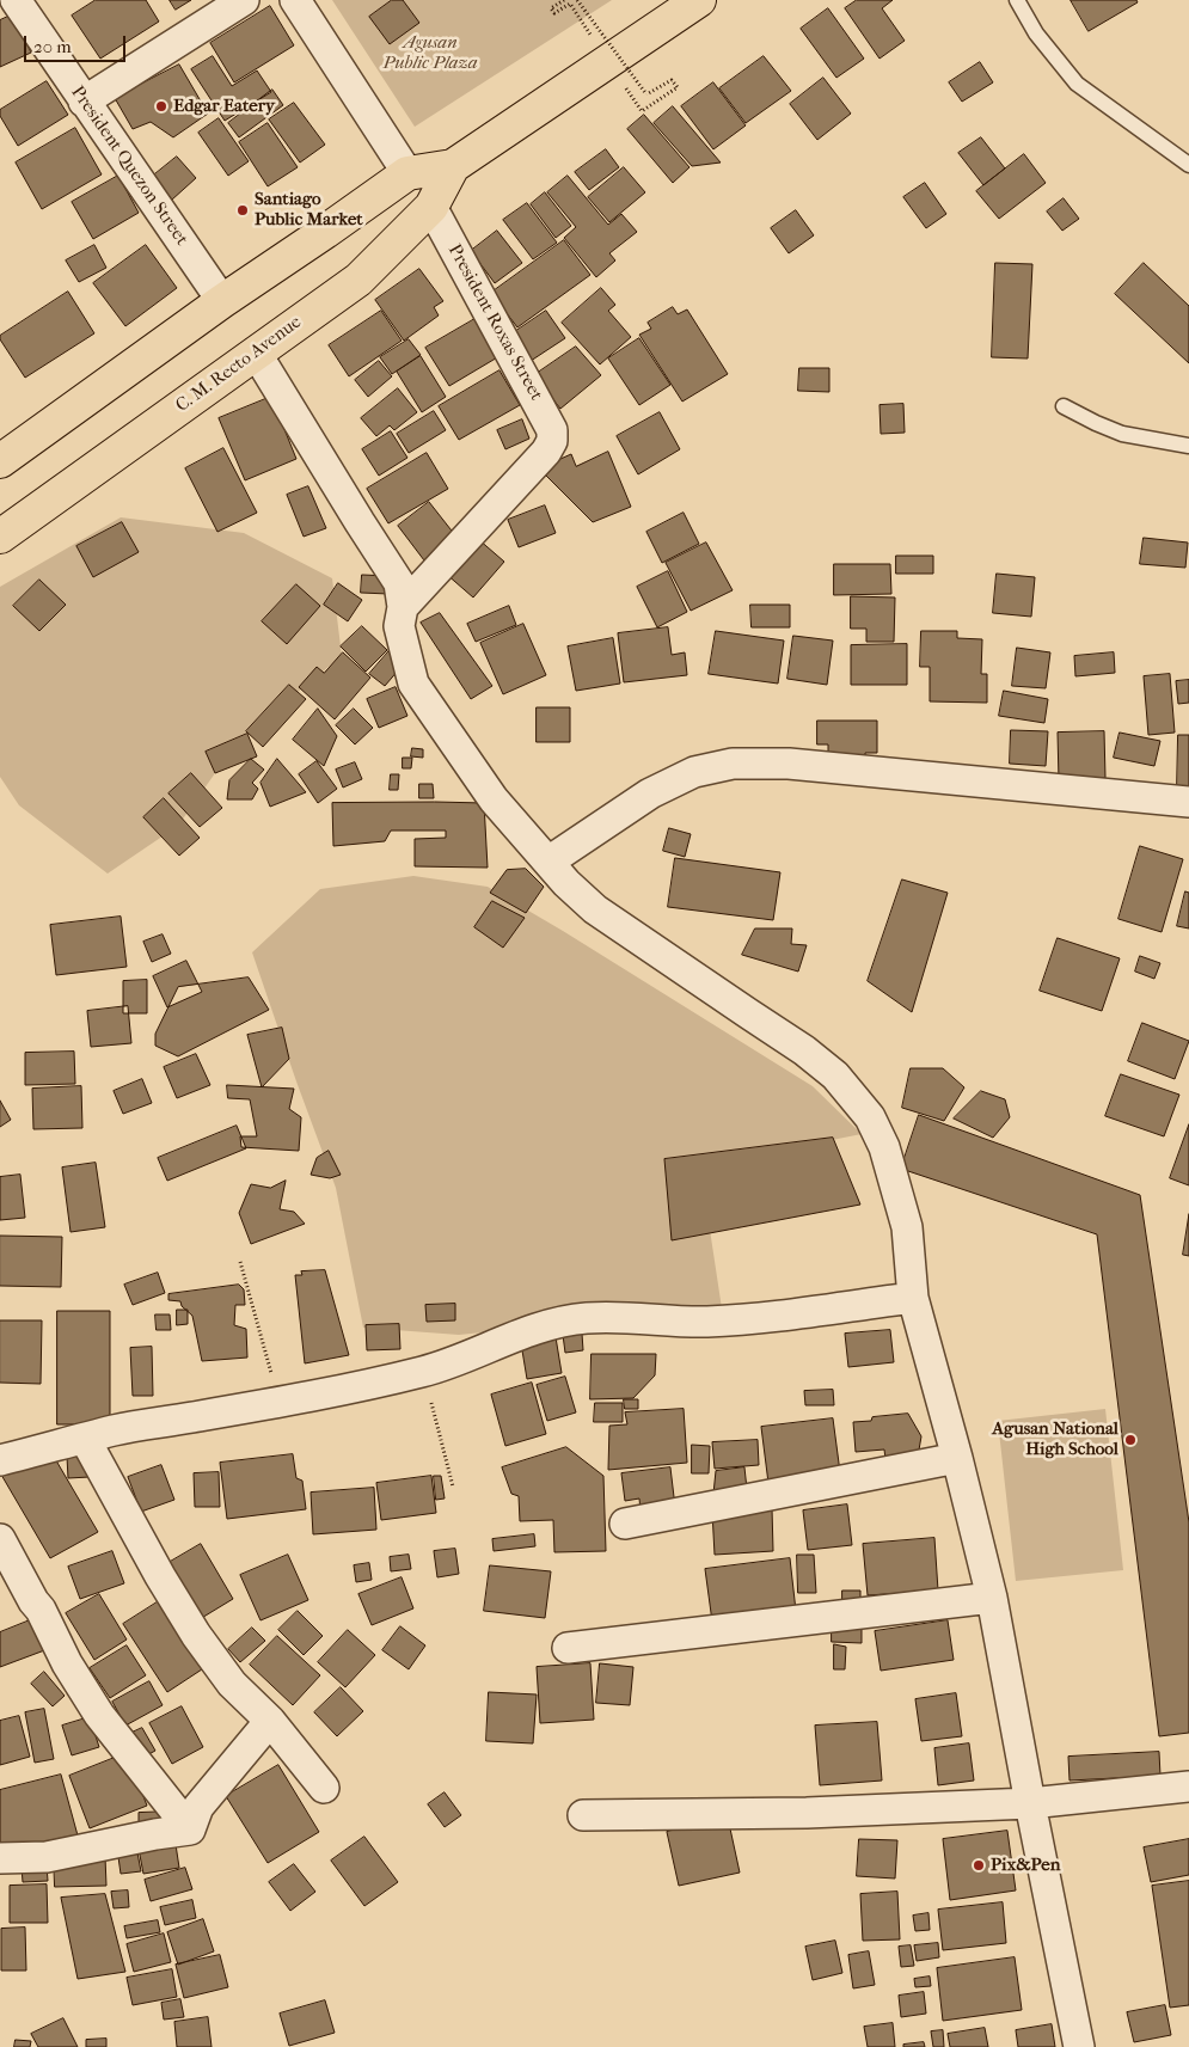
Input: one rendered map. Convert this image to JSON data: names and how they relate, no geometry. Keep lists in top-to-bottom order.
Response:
{
  "streets": {
    "highway": ["C. M. Recto Avenue"],
    "street": ["President Quezon Street", "President Roxas Street"]
  },
  "crossings": [
    ["President Quezon Street", "C. M. Recto Avenue"],
    ["President Roxas Street", "C. M. Recto Avenue"]
  ],
  "parks": ["Agusan Public Plaza"],
  "places": [
    "Edgar Eatery",
    "Santiago Public Market",
    "Agusan National High School",
    "Pix&Pen"
  ],
  "scale_bar": "20 m"
}
